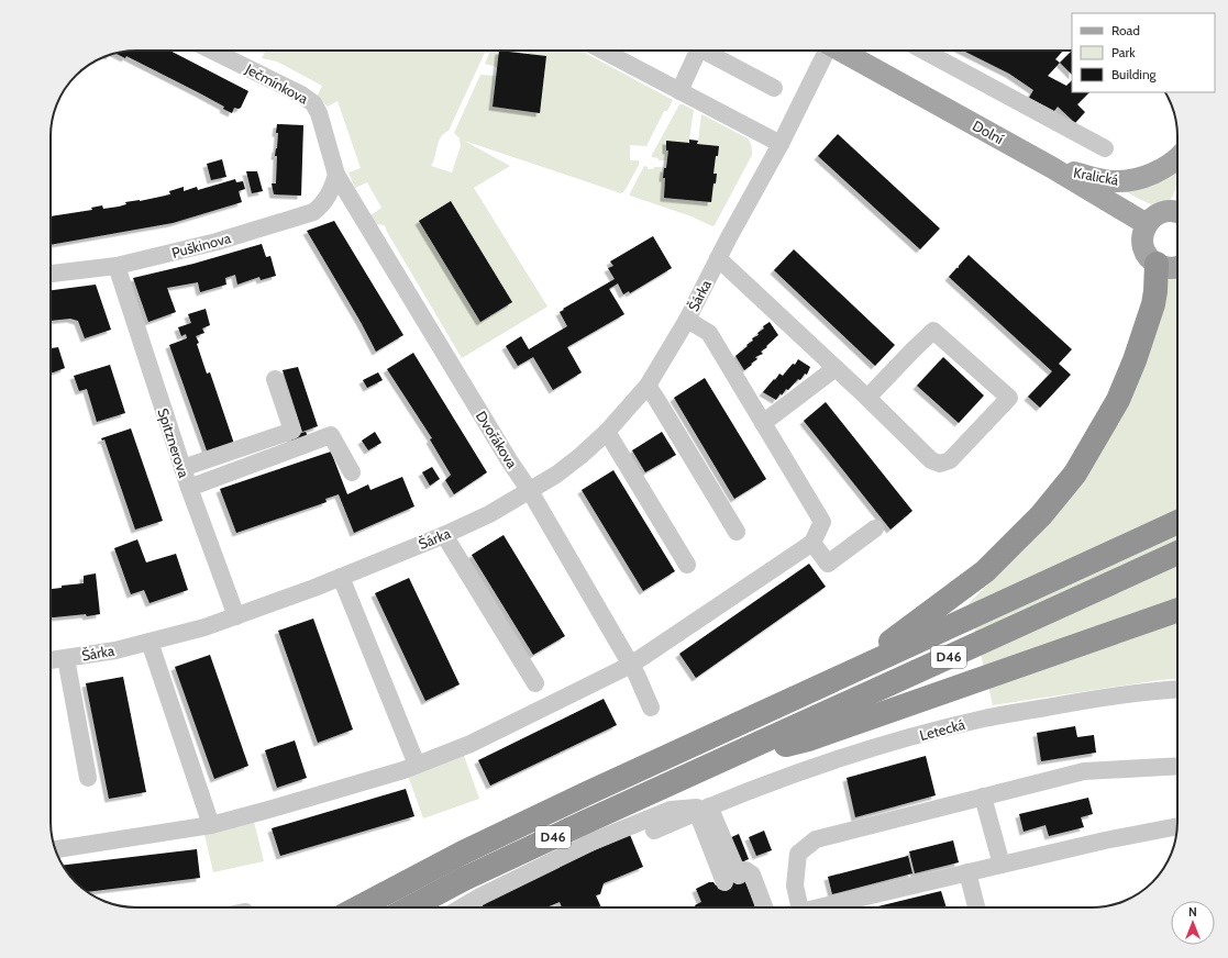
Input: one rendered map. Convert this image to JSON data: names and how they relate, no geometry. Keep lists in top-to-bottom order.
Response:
{
  "streets": {
    "highway": ["D46"],
    "main road": ["Dolní", "Kralická"],
    "street": [
      "Ječmínkova",
      "Puškinova",
      "Šárka",
      "Dvořákova",
      "Spitznerova",
      "Letecká"
    ]
  },
  "crossings": [
    ["Ječmínkova", "Puškinova"],
    ["Ječmínkova", "Dvořákova"],
    ["Dolní", "Kralická"],
    ["Puškinova", "Dvořákova"],
    ["Puškinova", "Spitznerova"],
    ["Šárka", "Dvořákova"],
    ["Šárka", "Spitznerova"]
  ],
  "legend": ["Road", "Park", "Building"],
  "north": "top"
}
